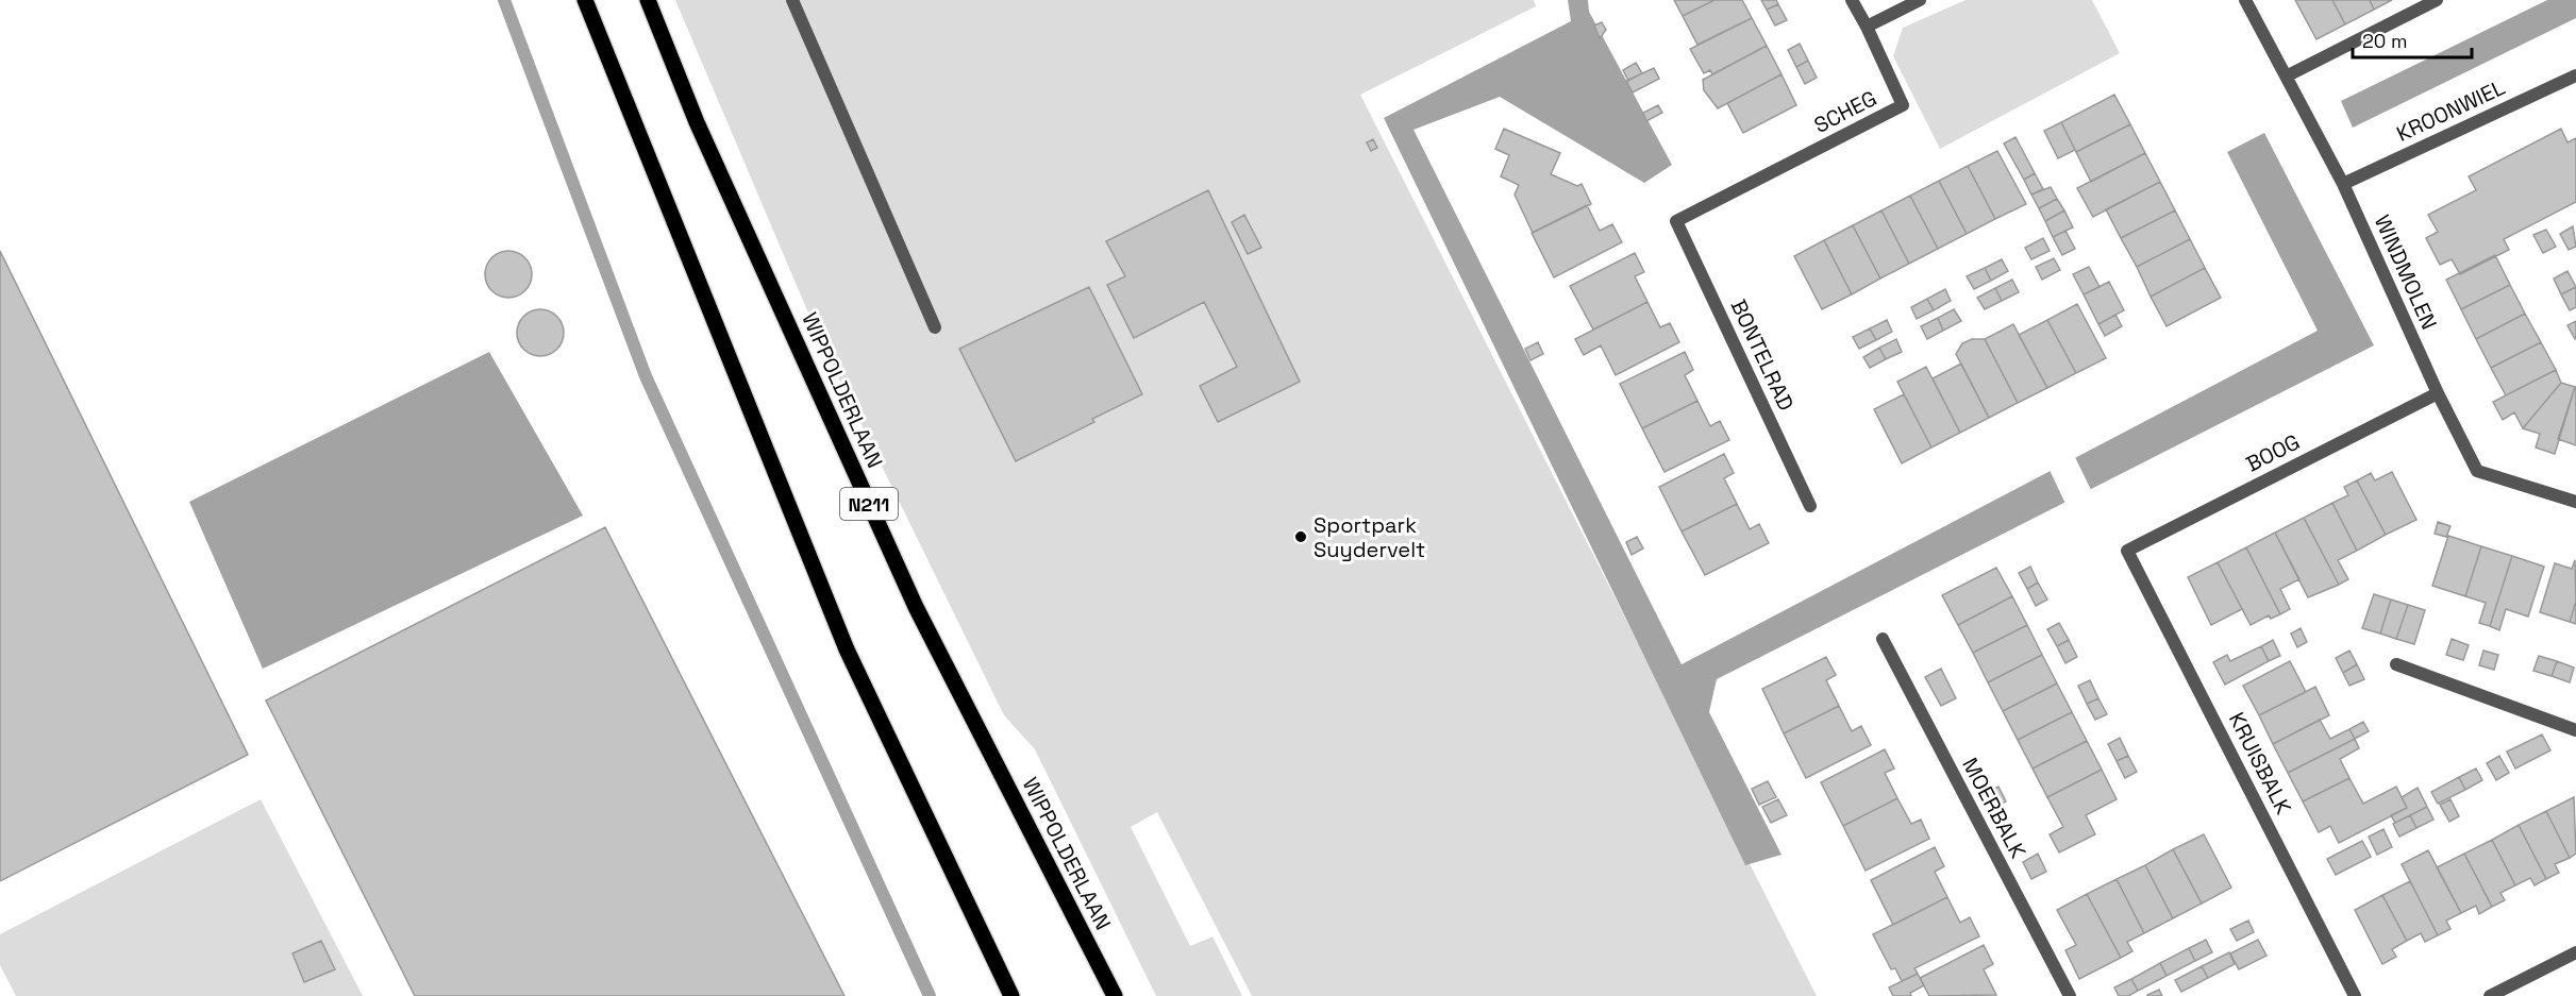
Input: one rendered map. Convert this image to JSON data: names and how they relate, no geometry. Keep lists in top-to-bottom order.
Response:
{
  "streets": {
    "main road": ["WIPPOLDERLAAN", "N211"],
    "street": [
      "KROONWIEL",
      "SCHEG",
      "WINDMOLEN",
      "BONTELRAD",
      "BOOG",
      "KRUISBALK",
      "MOERBALK"
    ]
  },
  "crossings": [
    ["KROONWIEL", "WINDMOLEN"],
    ["SCHEG", "BONTELRAD"],
    ["WINDMOLEN", "BOOG"],
    ["BOOG", "KRUISBALK"]
  ],
  "places": ["Sportpark Suydervelt"],
  "scale_bar": "20 m"
}
